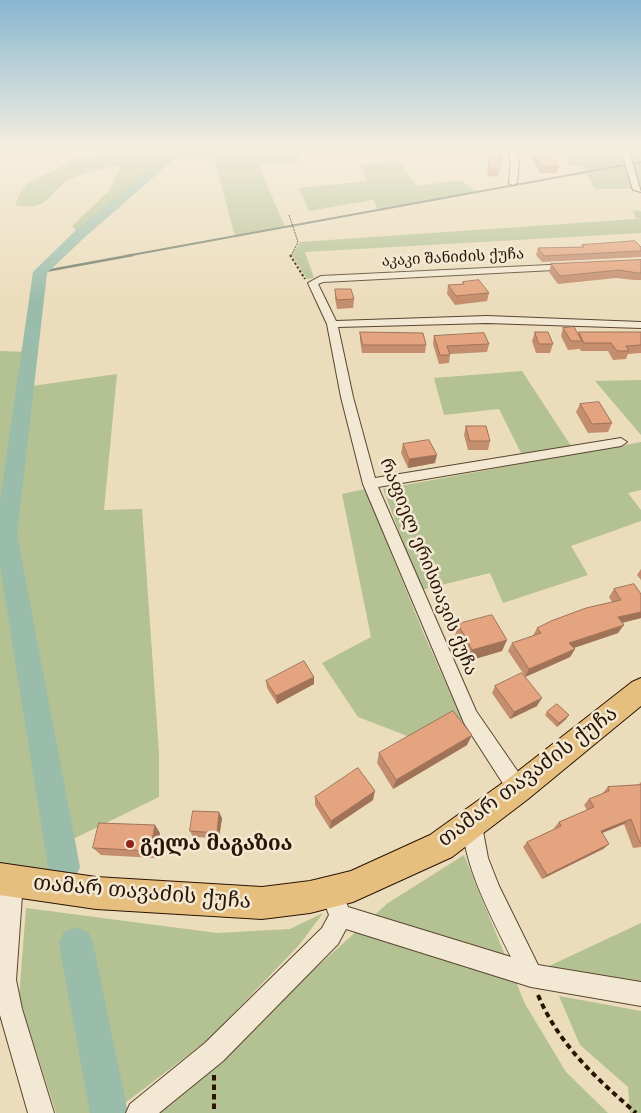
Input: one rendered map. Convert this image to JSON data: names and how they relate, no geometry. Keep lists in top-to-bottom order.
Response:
{
  "streets": {
    "highway": ["თამარ თავაძის ქუჩა"],
    "street": ["აკაკი შანიძის ქუჩა", "რაფიელ ერისთავის ქუჩა"]
  },
  "crossings": [
    ["რაფიელ ერისთავის ქუჩა", "თამარ თავაძის ქუჩა"]
  ],
  "places": ["გელა მაგაზია"]
}
